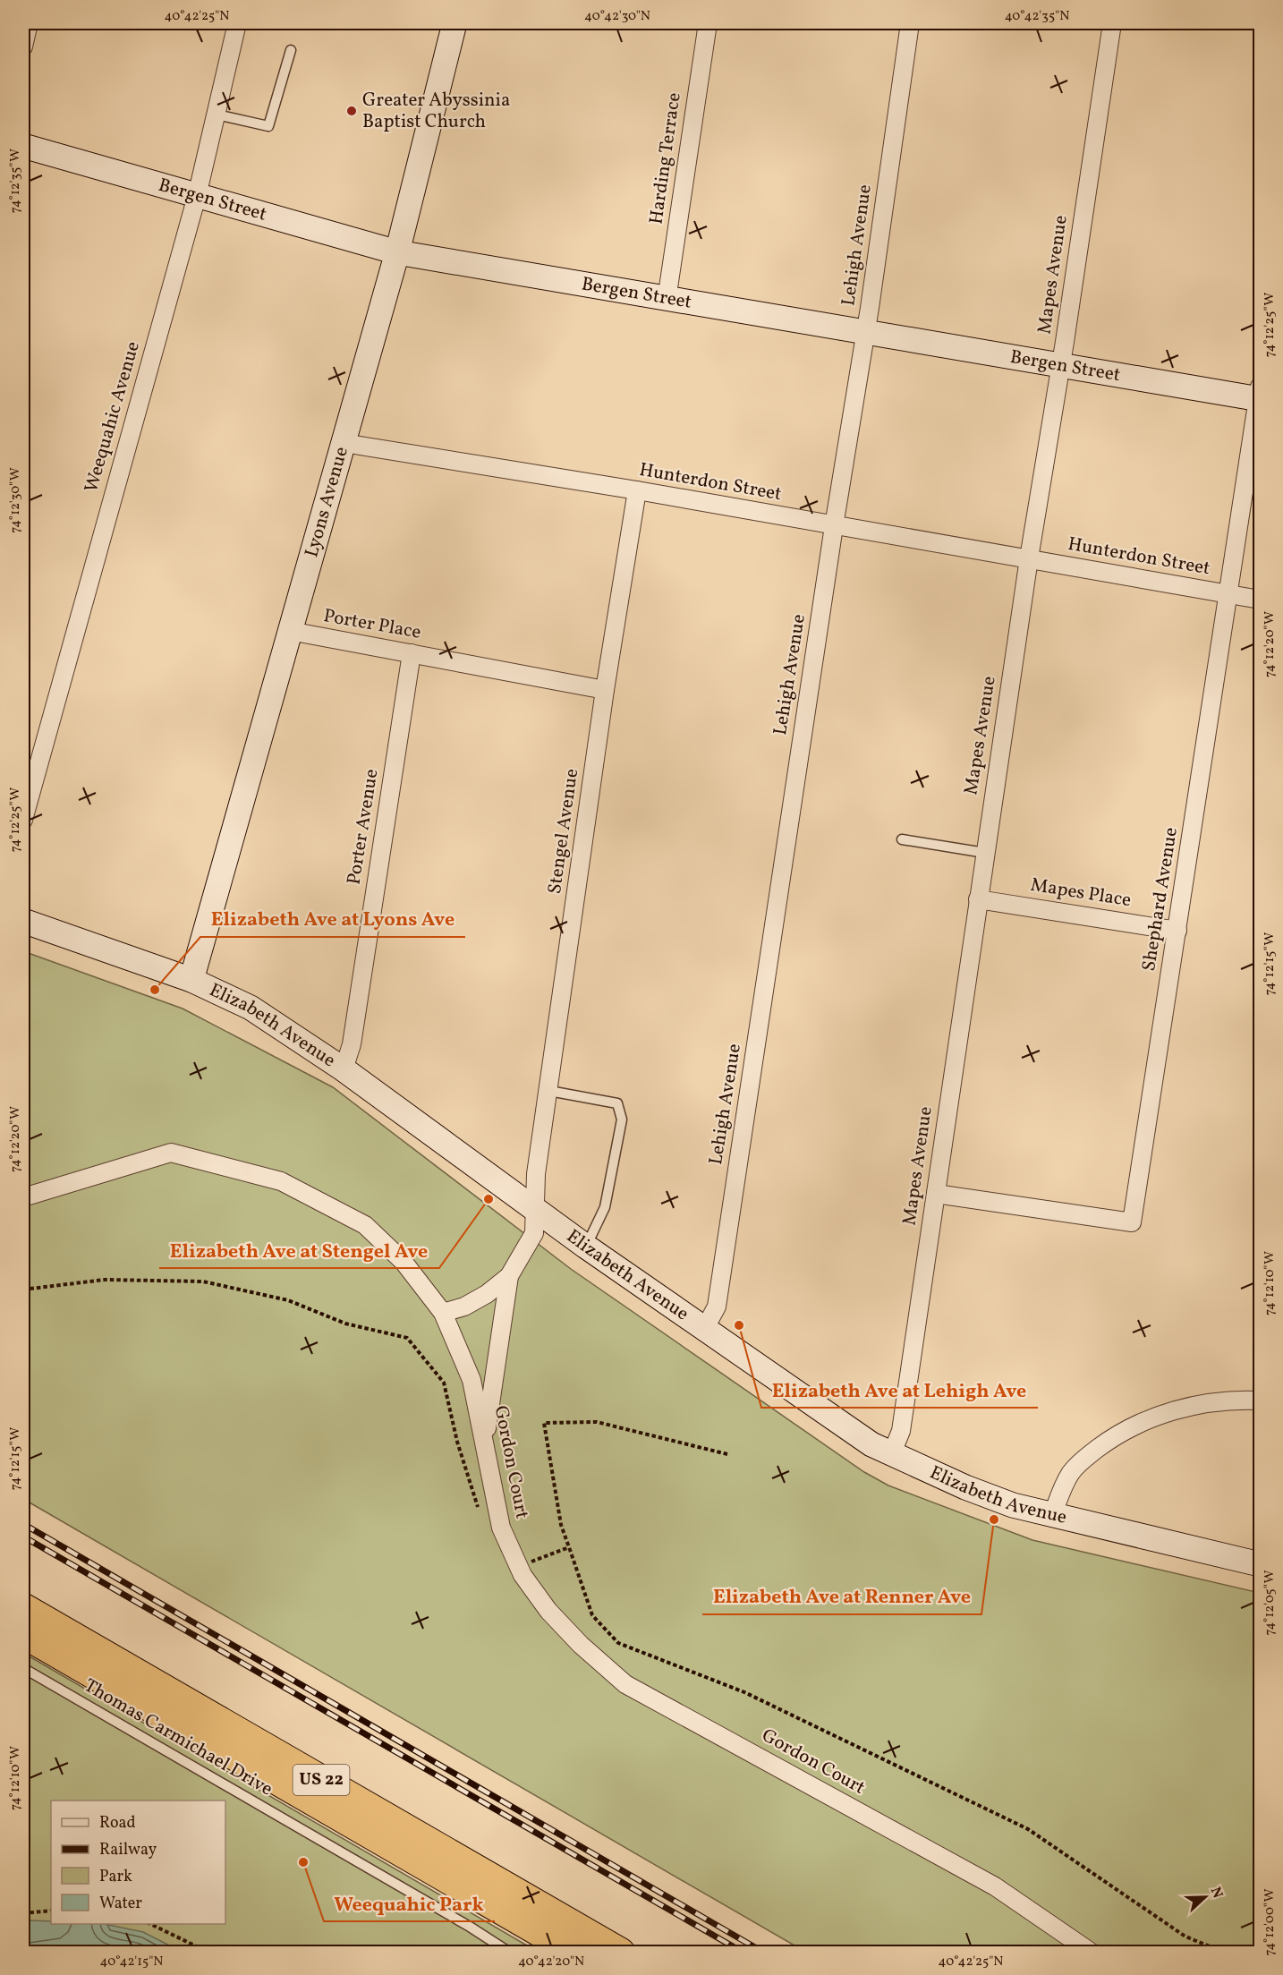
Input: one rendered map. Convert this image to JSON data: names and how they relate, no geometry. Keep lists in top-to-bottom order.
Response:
{
  "streets": {
    "highway": ["US 22"],
    "main road": ["Bergen Street", "Lyons Avenue", "Elizabeth Avenue"],
    "street": [
      "Harding Terrace",
      "Lehigh Avenue",
      "Mapes Avenue",
      "Weequahic Avenue",
      "Hunterdon Street",
      "Porter Place",
      "Porter Avenue",
      "Stengel Avenue",
      "Mapes Place",
      "Shephard Avenue",
      "Gordon Court"
    ],
    "lane": ["Thomas Carmichael Drive"]
  },
  "crossings": [
    ["Harding Terrace", "Bergen Street"],
    ["Bergen Street", "Lehigh Avenue"],
    ["Bergen Street", "Mapes Avenue"],
    ["Bergen Street", "Weequahic Avenue"],
    ["Bergen Street", "Lyons Avenue"],
    ["Bergen Street", "Shephard Avenue"],
    ["Lehigh Avenue", "Hunterdon Street"],
    ["Lehigh Avenue", "Elizabeth Avenue"],
    ["Mapes Avenue", "Hunterdon Street"],
    ["Mapes Avenue", "Mapes Place"],
    ["Mapes Avenue", "Shephard Avenue"],
    ["Mapes Avenue", "Elizabeth Avenue"],
    ["Hunterdon Street", "Lyons Avenue"],
    ["Hunterdon Street", "Stengel Avenue"],
    ["Hunterdon Street", "Shephard Avenue"],
    ["Lyons Avenue", "Porter Place"],
    ["Lyons Avenue", "Elizabeth Avenue"],
    ["Porter Place", "Porter Avenue"],
    ["Porter Place", "Stengel Avenue"],
    ["Porter Avenue", "Elizabeth Avenue"],
    ["Stengel Avenue", "Elizabeth Avenue"],
    ["Mapes Place", "Shephard Avenue"]
  ],
  "places": [
    "Greater Abyssinia Baptist Church",
    "Elizabeth Ave at Lyons Ave",
    "Elizabeth Ave at Stengel Ave",
    "Elizabeth Ave at Lehigh Ave",
    "Elizabeth Ave at Renner Ave",
    "Weequahic Park"
  ],
  "legend": [
    "Road",
    "Railway",
    "Park",
    "Water"
  ],
  "north": "right",
  "coordinates": [
    "40°42'25\"N",
    "40°42'30\"N",
    "40°42'35\"N",
    "74°12'35\"W",
    "74°12'25\"W",
    "74°12'30\"W",
    "74°12'20\"W",
    "74°12'15\"W",
    "74°12'10\"W",
    "74°12'05\"W",
    "74°12'00\"W",
    "40°42'15\"N",
    "40°42'20\"N"
  ]
}
